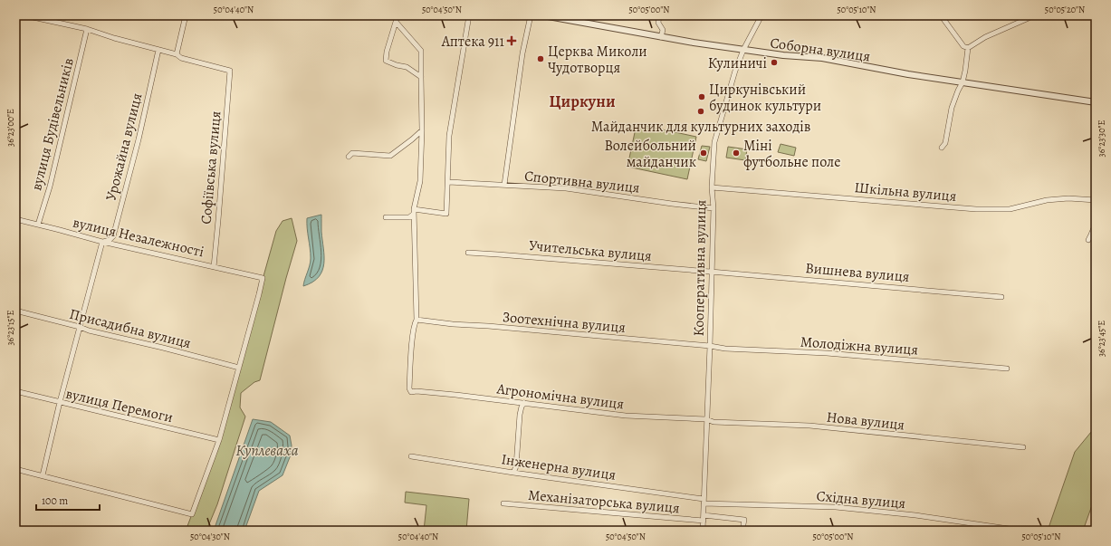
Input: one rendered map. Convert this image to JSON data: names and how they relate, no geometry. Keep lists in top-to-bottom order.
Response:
{
  "streets": {
    "street": [
      "Соборна вулиця",
      "вулиця Будівельників",
      "Урожайна вулиця",
      "Софіївська вулиця",
      "Спортивна вулиця",
      "Шкільна вулиця",
      "вулиця Незалежності",
      "Учительська вулиця",
      "Кооперативна вулиця",
      "Вишнева вулиця",
      "Зоотехнічна вулиця",
      "Присадибна вулиця",
      "Молодіжна вулиця",
      "Агрономічна вулиця",
      "вулиця Перемоги",
      "Нова вулиця",
      "Інженерна вулиця",
      "Східна вулиця",
      "Механізаторська вулиця"
    ]
  },
  "crossings": [
    ["Соборна вулиця", "Кооперативна вулиця"],
    ["вулиця Будівельників", "вулиця Незалежності"],
    ["Урожайна вулиця", "вулиця Незалежності"],
    ["Софіївська вулиця", "вулиця Незалежності"],
    ["Спортивна вулиця", "Кооперативна вулиця"],
    ["Шкільна вулиця", "Кооперативна вулиця"],
    ["вулиця Незалежності", "Присадибна вулиця"],
    ["Учительська вулиця", "Кооперативна вулиця"],
    ["Учительська вулиця", "Вишнева вулиця"],
    ["Кооперативна вулиця", "Вишнева вулиця"],
    ["Кооперативна вулиця", "Зоотехнічна вулиця"],
    ["Кооперативна вулиця", "Молодіжна вулиця"],
    ["Кооперативна вулиця", "Агрономічна вулиця"],
    ["Кооперативна вулиця", "Нова вулиця"],
    ["Кооперативна вулиця", "Інженерна вулиця"],
    ["Кооперативна вулиця", "Східна вулиця"],
    ["Кооперативна вулиця", "Механізаторська вулиця"],
    ["Зоотехнічна вулиця", "Молодіжна вулиця"],
    ["Зоотехнічна вулиця", "Агрономічна вулиця"],
    ["Агрономічна вулиця", "Нова вулиця"],
    ["Інженерна вулиця", "Східна вулиця"]
  ],
  "districts": ["Циркуни"],
  "water": ["Куплеваха"],
  "places": {
    "health": ["Аптека 911"],
    "other": [
      "Церква Миколи Чудотворця",
      "Кулиничі",
      "Циркунівський будинок культури",
      "Майданчик для культурних заходів",
      "Волейбольний майданчик",
      "Міні футбольне поле"
    ]
  },
  "scale_bar": "100 m",
  "coordinates": [
    "50°04'40\"N",
    "50°04'50\"N",
    "50°05'00\"N",
    "50°05'10\"N",
    "50°05'20\"N",
    "36°23'00\"E",
    "36°23'30\"E",
    "36°23'15\"E",
    "36°23'45\"E",
    "50°04'30\"N"
  ]
}
